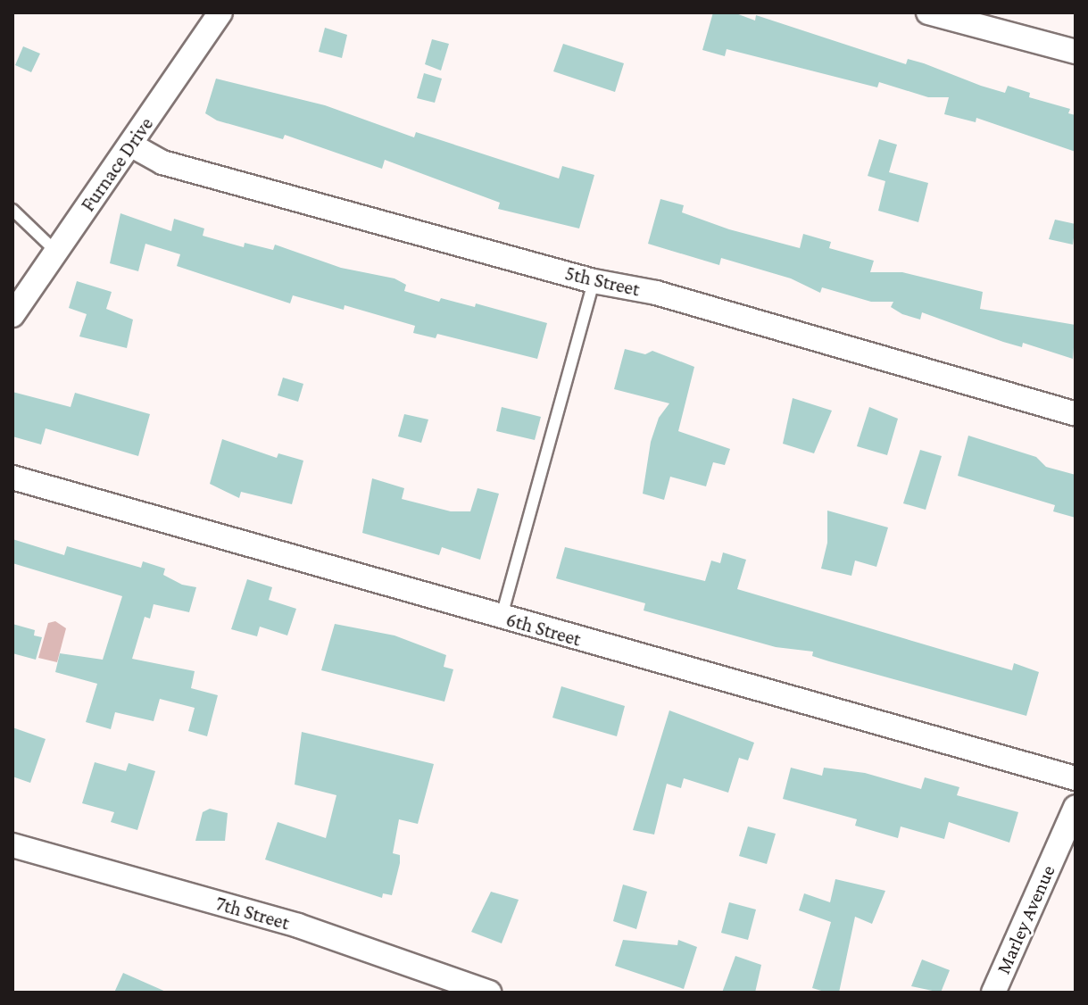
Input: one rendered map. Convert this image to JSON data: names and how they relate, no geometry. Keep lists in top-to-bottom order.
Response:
{
  "streets": {
    "street": [
      "Furnace Drive",
      "5th Street",
      "6th Street",
      "7th Street",
      "Marley Avenue"
    ]
  },
  "crossings": [
    ["Furnace Drive", "5th Street"]
  ]
}
